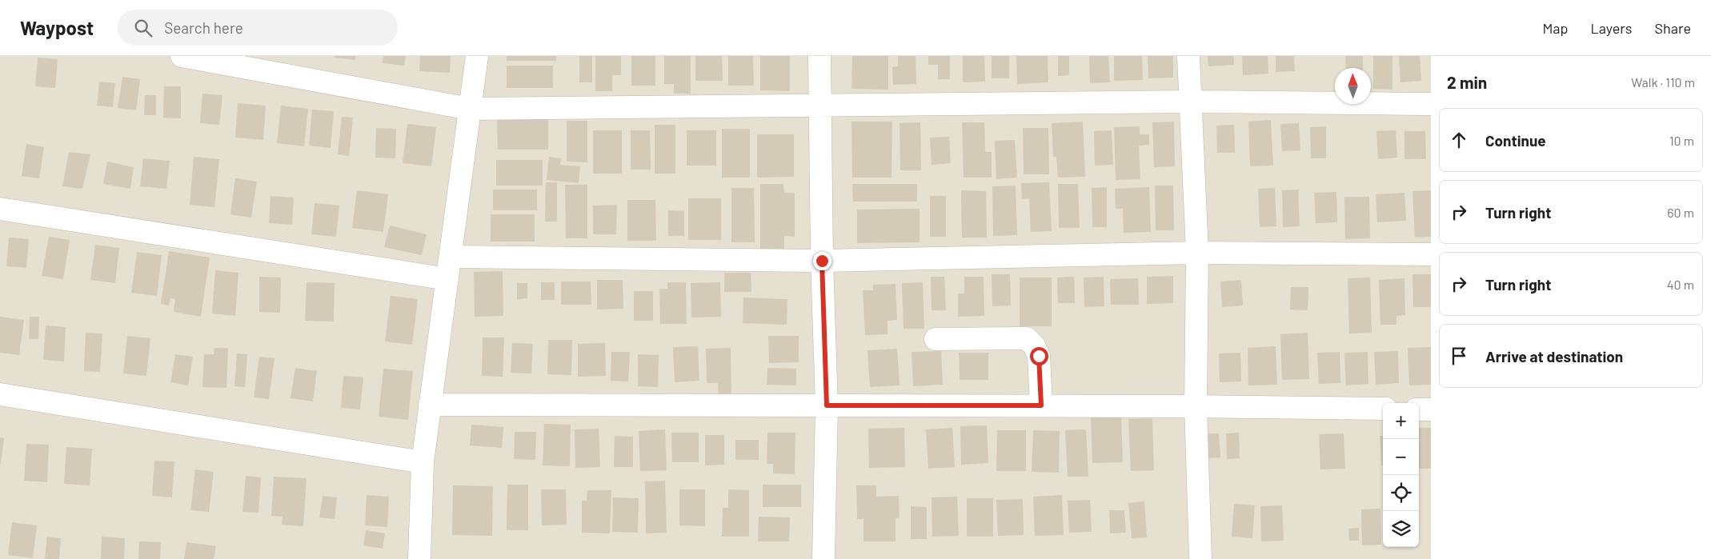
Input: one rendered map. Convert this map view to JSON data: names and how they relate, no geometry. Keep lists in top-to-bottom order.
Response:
{
  "north": "top",
  "page": {
    "header": "Waypost",
    "search": "Search here",
    "nav": ["Map", "Layers", "Share"],
    "heading": ["2 min", "Walk · 110 m"],
    "list": [
      ["Continue", "10 m"],
      ["Turn right", "60 m"],
      ["Turn right", "40 m"],
      "Arrive at destination"
    ],
    "map_buttons": ["+", "−"]
  }
}
